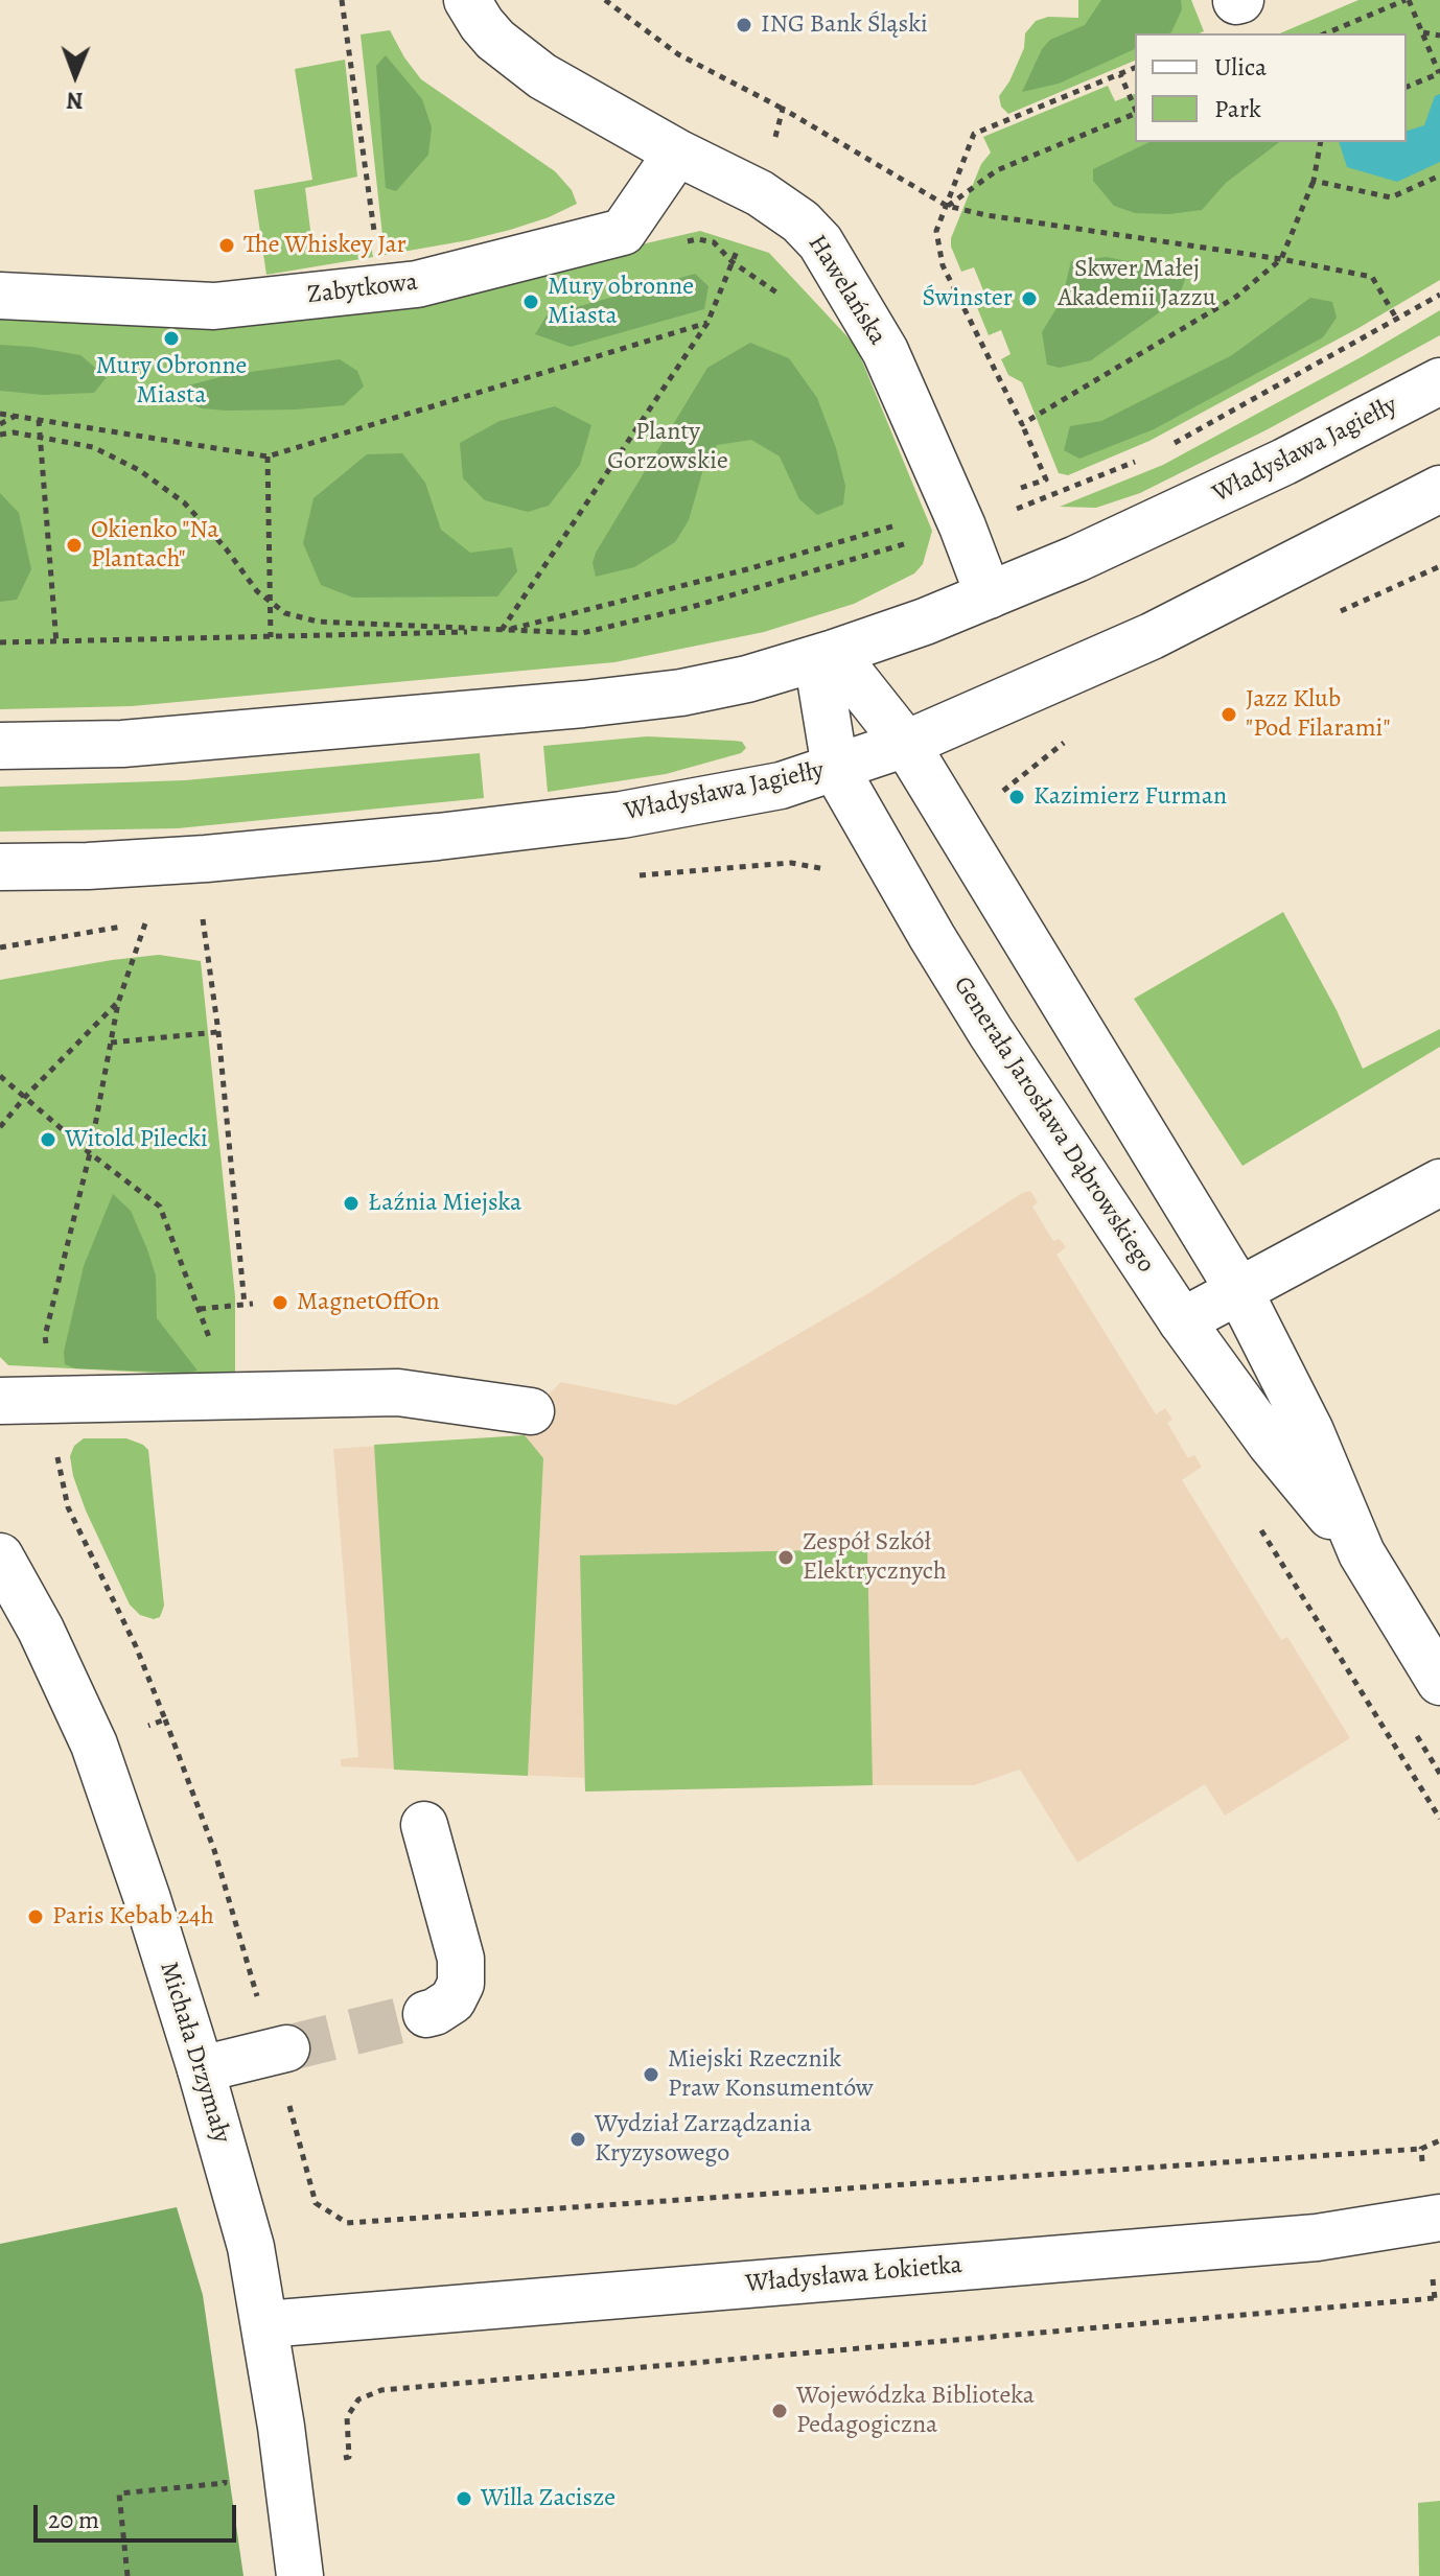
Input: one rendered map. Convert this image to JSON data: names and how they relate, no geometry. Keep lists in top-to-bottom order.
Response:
{
  "streets": {
    "main road": [
      "Zabytkowa",
      "Hawelańska",
      "Władysława Jagiełły",
      "Generała Jarosława Dąbrowskiego",
      "Michała Drzymały",
      "Władysława Łokietka"
    ]
  },
  "crossings": [
    ["Zabytkowa", "Hawelańska"],
    ["Hawelańska", "Władysława Jagiełły"],
    ["Władysława Jagiełły", "Generała Jarosława Dąbrowskiego"],
    ["Michała Drzymały", "Władysława Łokietka"]
  ],
  "parks": ["Skwer Małej Akademii Jazzu", "Planty Gorzowskie"],
  "places": [
    "ING Bank Śląski",
    "The Whiskey Jar",
    "Świnster",
    "Mury obronne Miasta",
    "Mury Obronne Miasta",
    "Okienko \"Na Plantach\"",
    "Jazz Klub \"Pod Filarami\"",
    "Kazimierz Furman",
    "Witold Pilecki",
    "Łaźnia Miejska",
    "MagnetOffOn",
    "Zespół Szkół Elektrycznych",
    "Paris Kebab 24h",
    "Miejski Rzecznik Praw Konsumentów",
    "Wydział Zarządzania Kryzysowego",
    "Wojewódzka Biblioteka Pedagogiczna",
    "Willa Zacisze"
  ],
  "legend": ["Ulica", "Park"],
  "scale_bar": "20 m",
  "north": "bottom"
}
